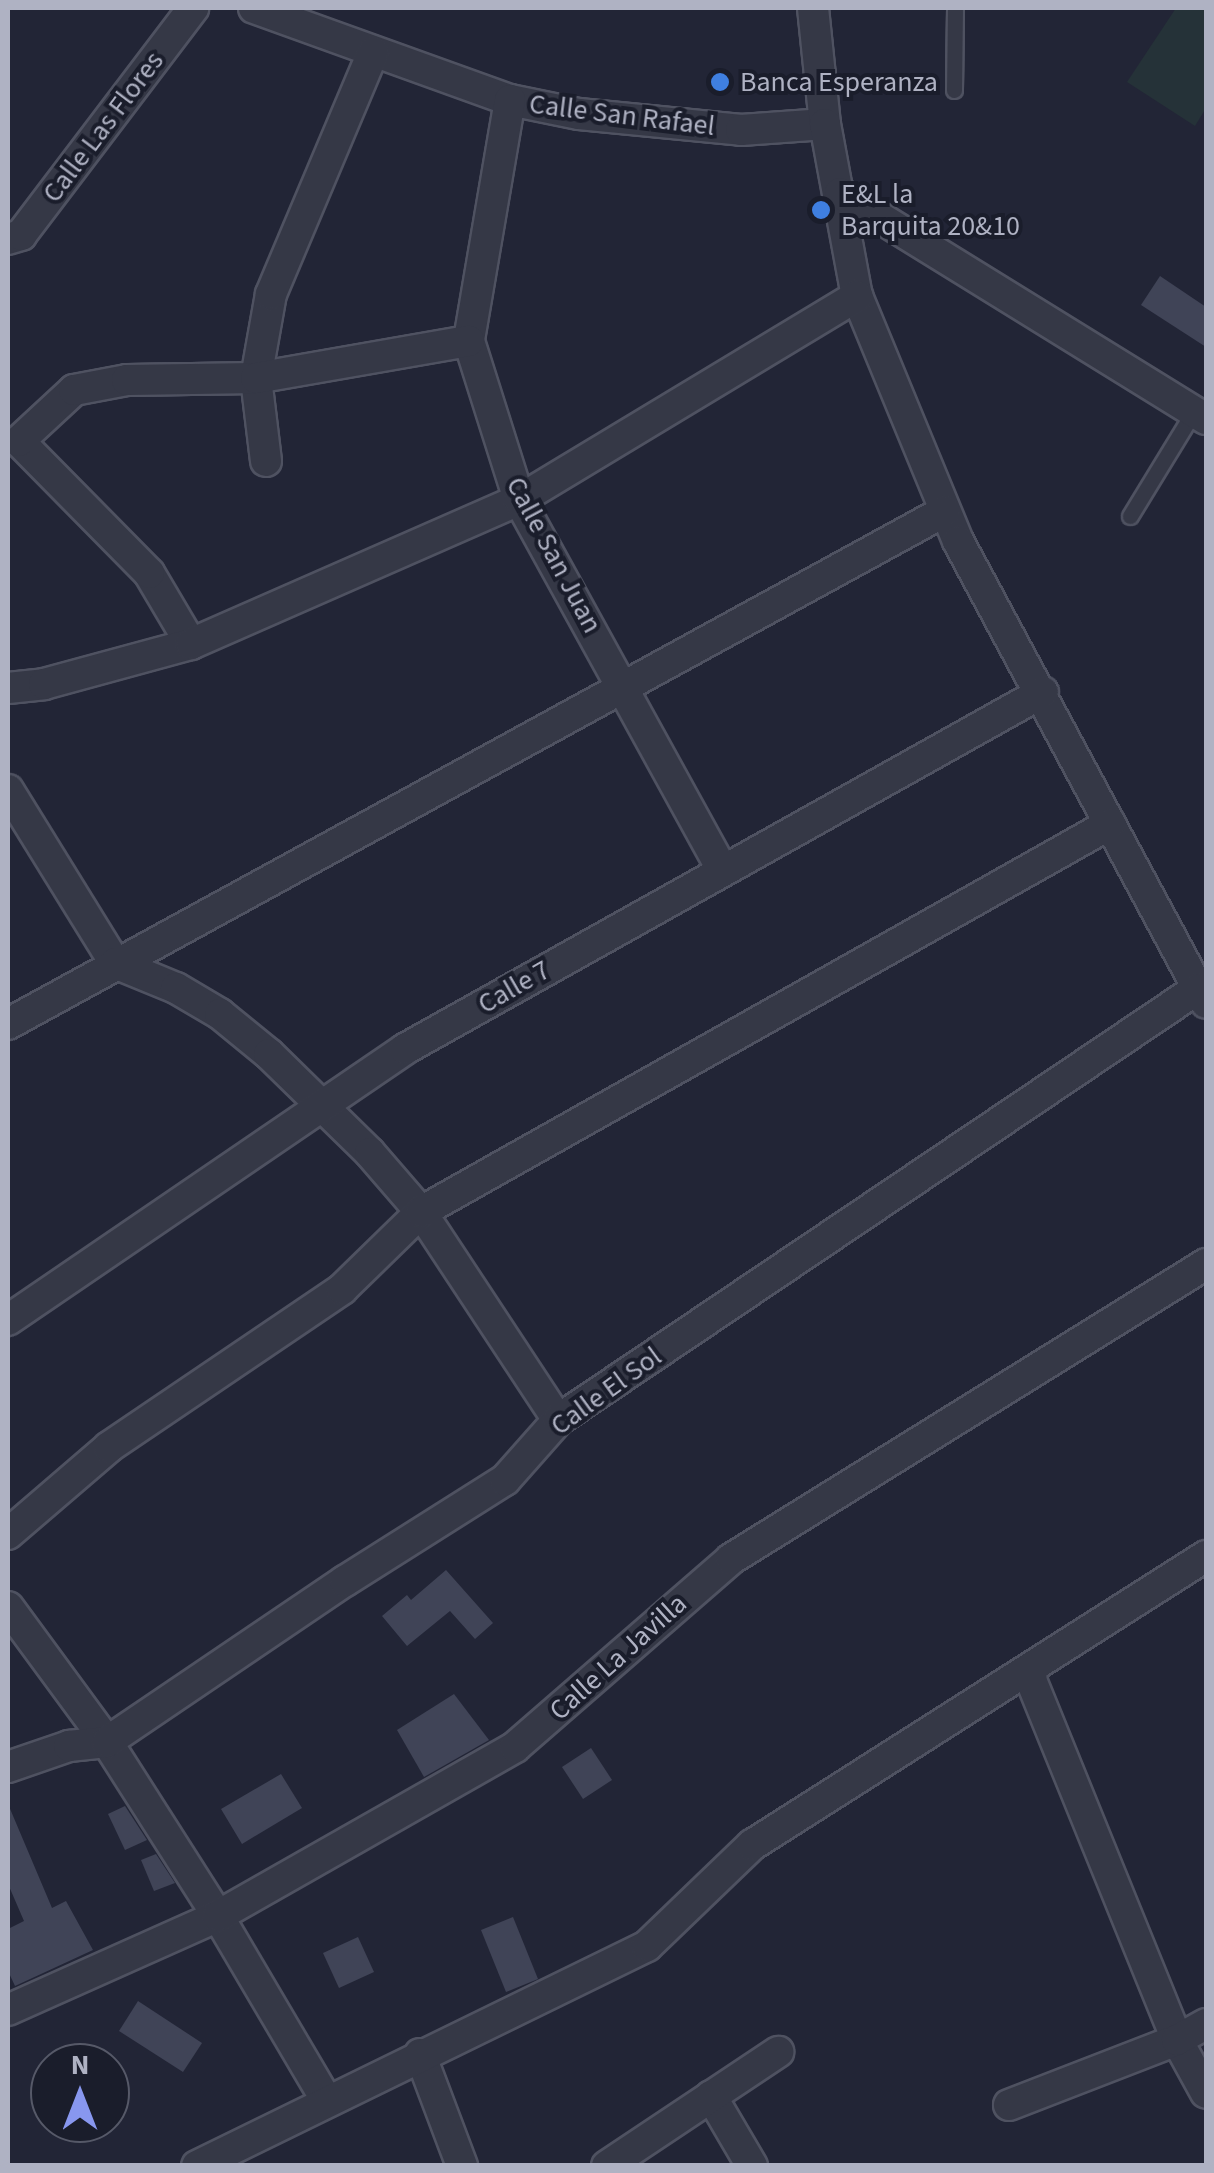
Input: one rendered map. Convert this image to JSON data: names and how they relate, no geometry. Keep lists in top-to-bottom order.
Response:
{
  "streets": {
    "street": [
      "Calle San Rafael",
      "Calle Las Flores",
      "Calle San Juan",
      "Calle 7",
      "Calle El Sol",
      "Calle La Javilla"
    ]
  },
  "crossings": [
    ["Calle San Rafael", "Calle San Juan"],
    ["Calle San Juan", "Calle 7"]
  ],
  "places": ["Banca Esperanza", "E&L la Barquita 20&10"],
  "north": "top"
}
